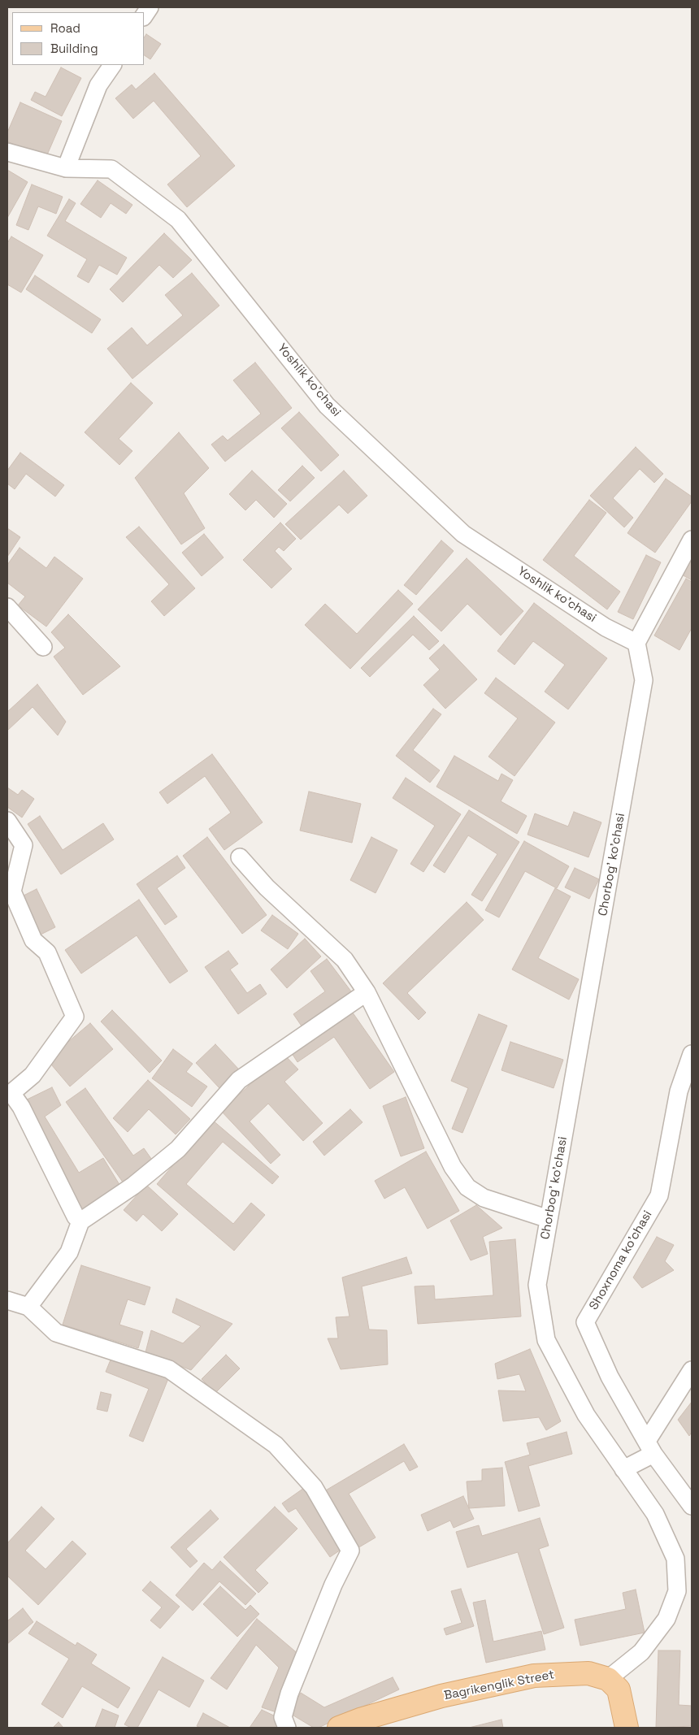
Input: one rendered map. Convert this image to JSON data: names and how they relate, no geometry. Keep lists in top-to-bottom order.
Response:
{
  "streets": {
    "main road": ["Bagrikenglik Street"],
    "street": ["Yoshlik ko'chasi", "Chorbog' ko'chasi", "Shoxnoma ko'chasi"]
  },
  "crossings": [
    ["Yoshlik ko'chasi", "Chorbog' ko'chasi"],
    ["Chorbog' ko'chasi", "Bagrikenglik Street"]
  ],
  "legend": ["Road", "Building"]
}
